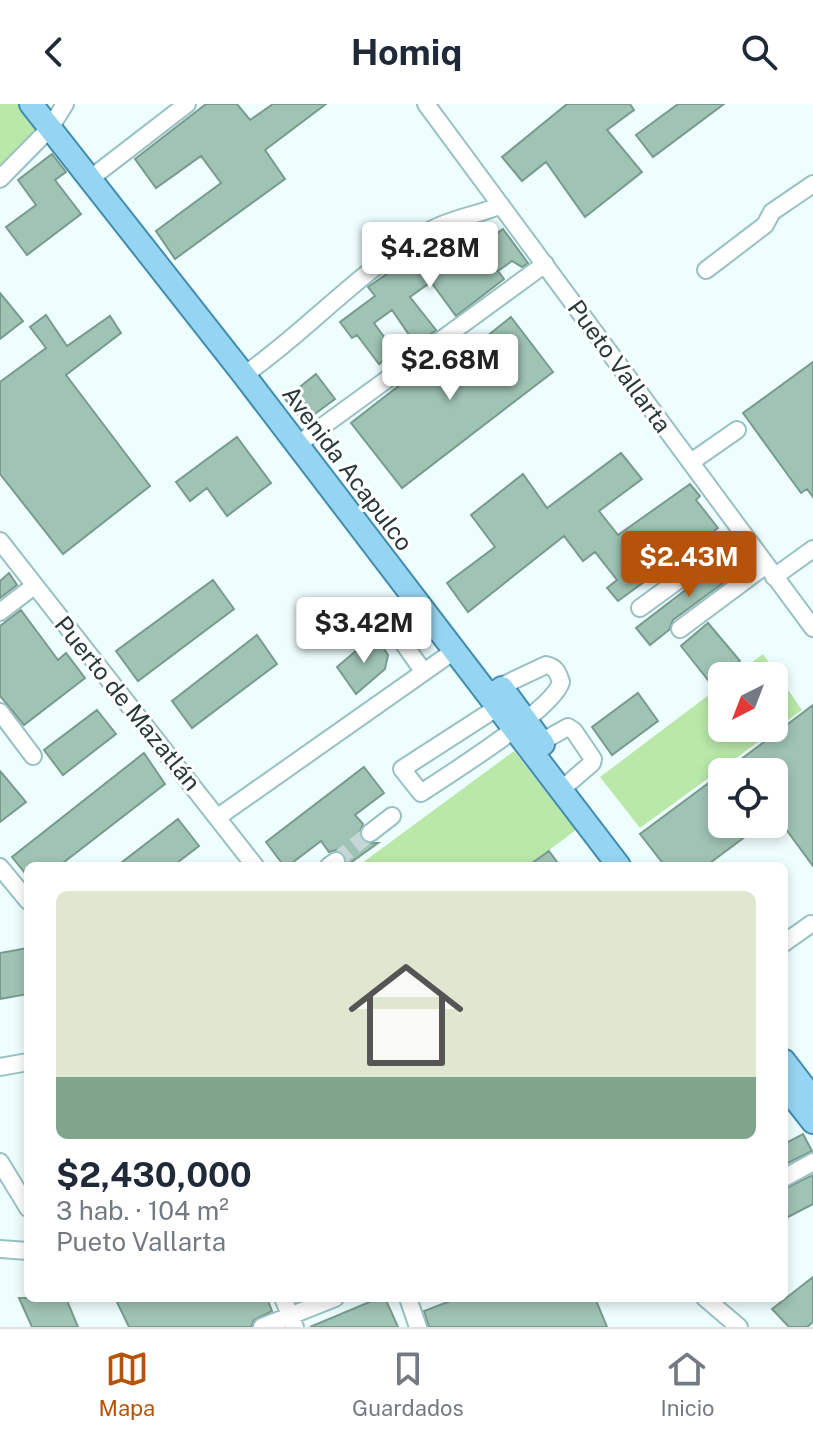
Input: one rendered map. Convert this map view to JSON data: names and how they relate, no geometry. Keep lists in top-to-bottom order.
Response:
{
  "streets": {
    "main road": ["Avenida Acapulco"],
    "street": ["Pueto Vallarta", "Puerto de Mazatlán"]
  },
  "north": "bottom left",
  "page": {
    "header": "Homiq",
    "price": [
      "$4.28M",
      "$2.68M",
      "$2.43M",
      "$3.42M"
    ],
    "list": [
      {
        "name": "$2,430,000",
        "note": "3 hab. · 104 m² · Pueto Vallarta"
      }
    ],
    "tabs": ["Mapa", "Guardados", "Inicio"]
  }
}
